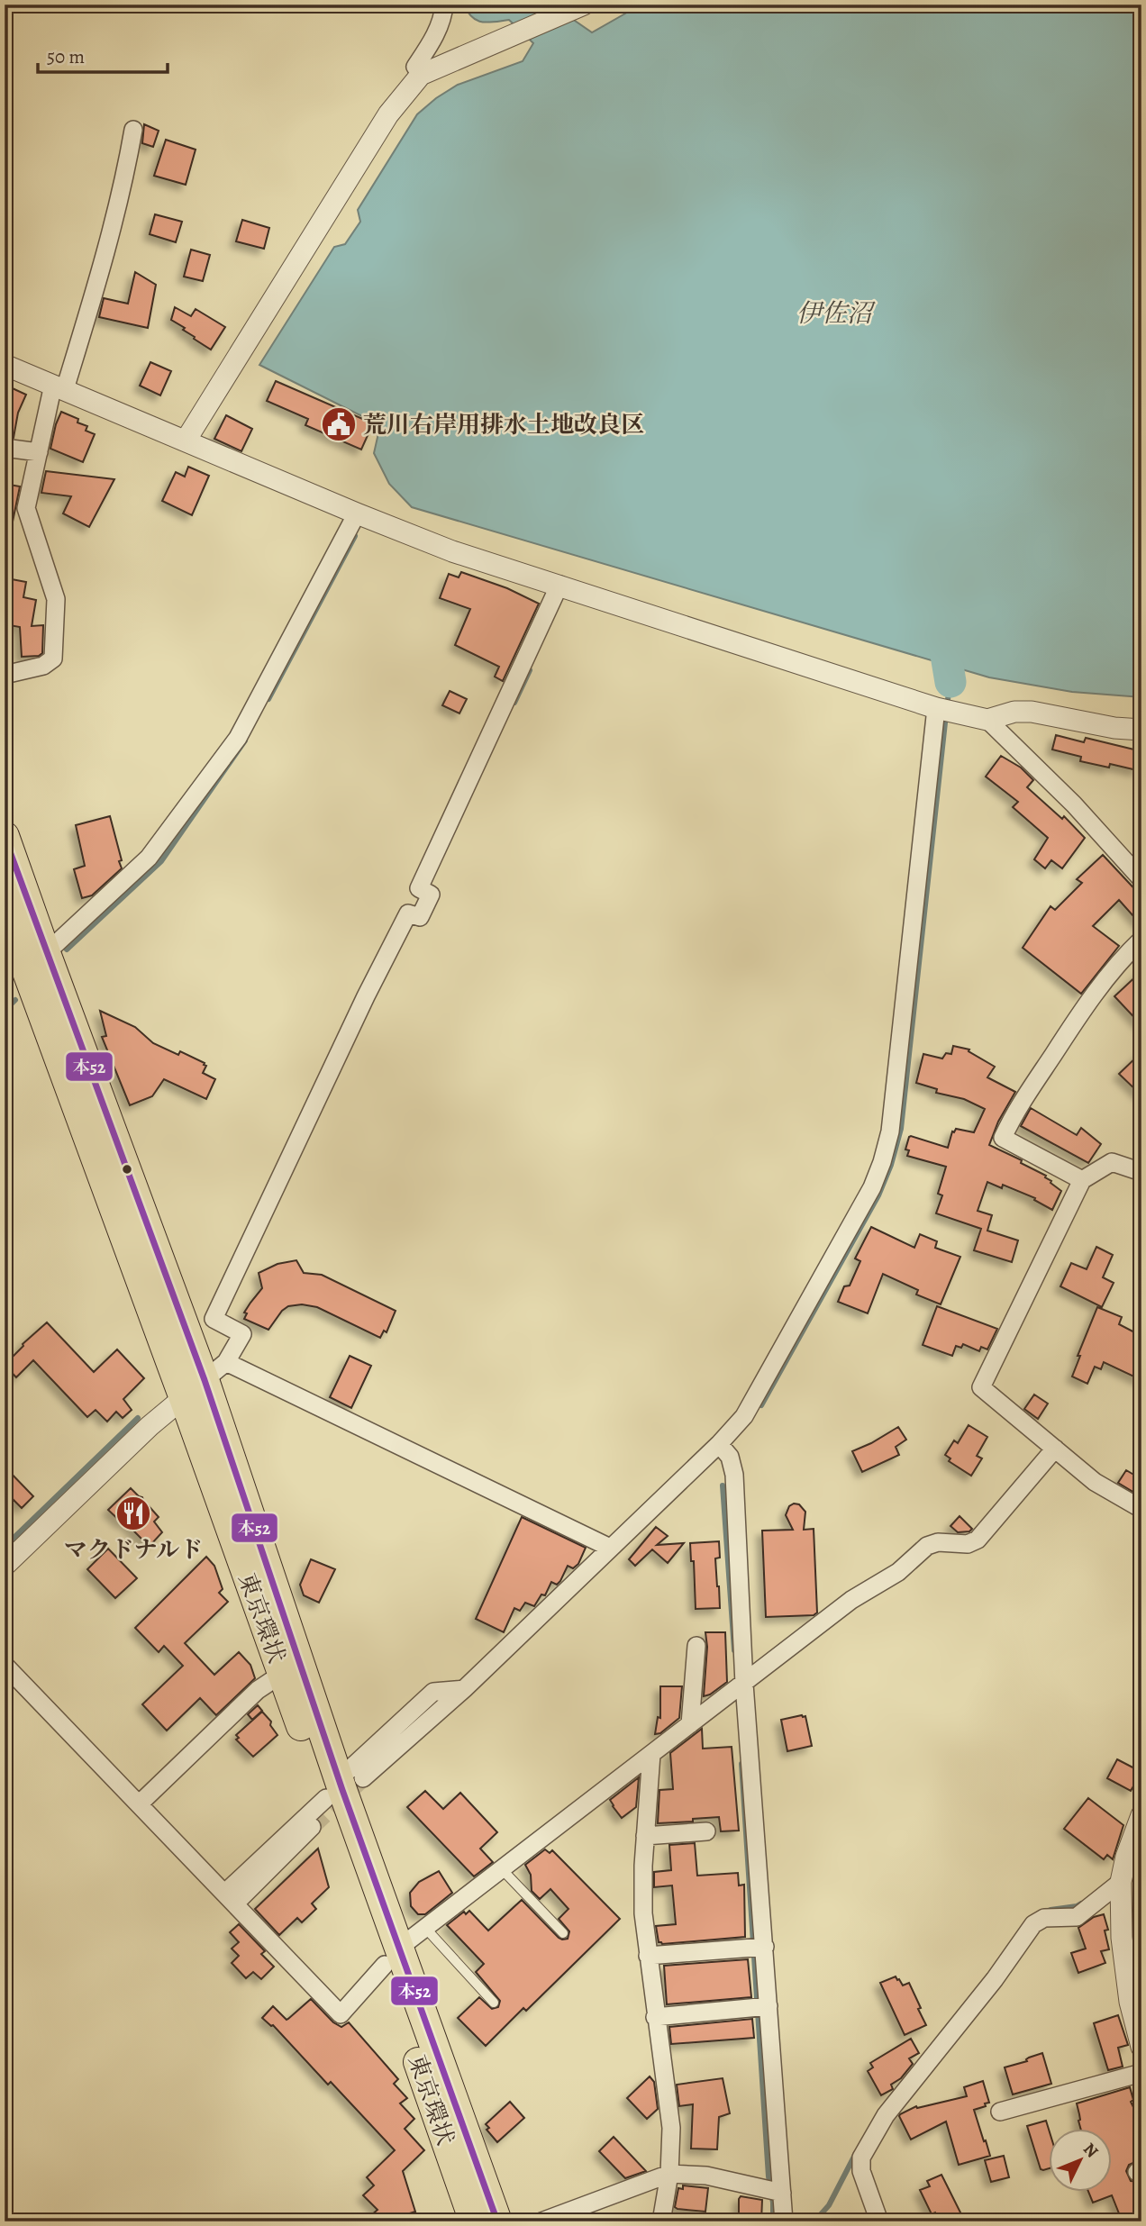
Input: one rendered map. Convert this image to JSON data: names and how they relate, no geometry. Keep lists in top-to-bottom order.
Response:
{
  "streets": {
    "highway": ["東京環状"]
  },
  "water": ["伊佐沼"],
  "places": {
    "public building": ["荒川右岸用排水土地改良区"],
    "restaurant": ["マクドナルド"]
  },
  "lines": ["transit line 本52"],
  "scale_bar": "50 m",
  "north": "top right"
}
